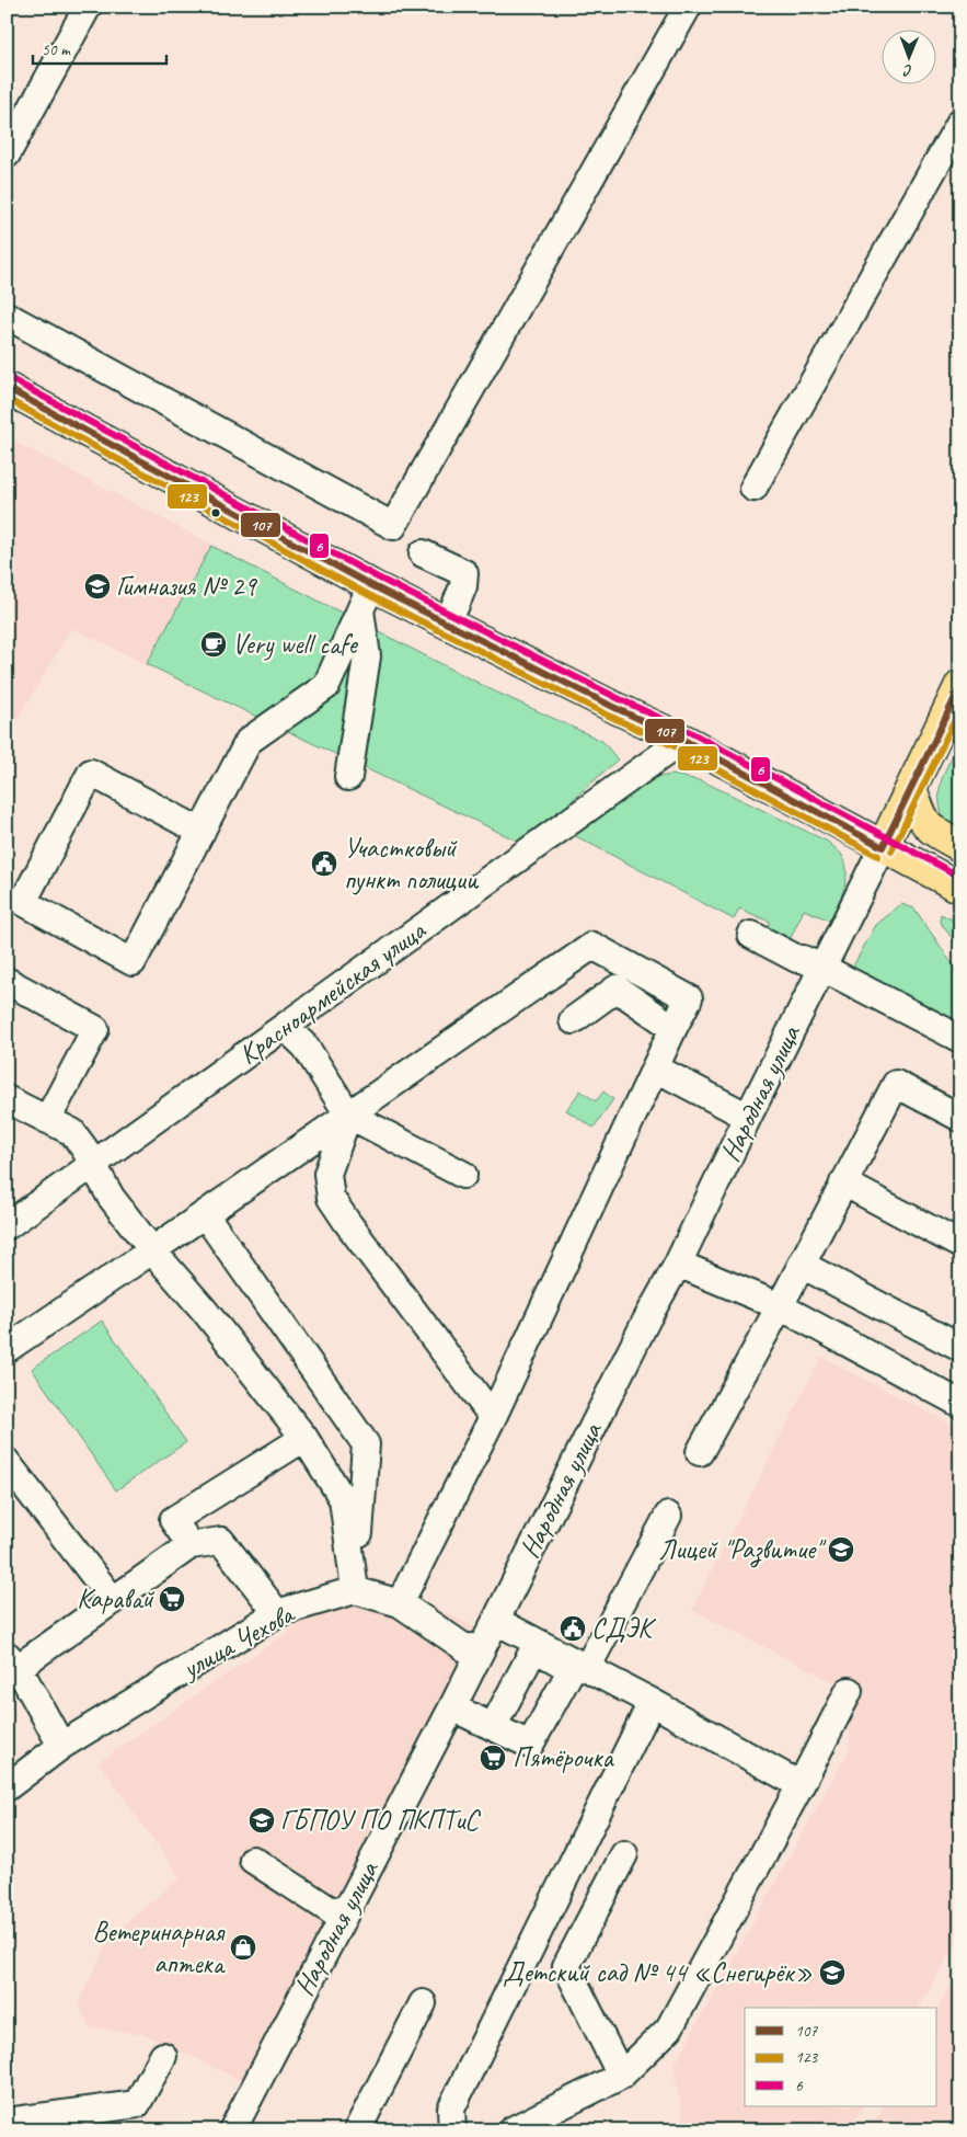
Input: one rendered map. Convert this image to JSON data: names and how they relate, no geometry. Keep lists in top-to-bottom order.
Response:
{
  "streets": {
    "street": ["Красноармейская улица", "Народная улица", "улица Чехова"]
  },
  "places": {
    "school or university": [
      "Гимназия № 29",
      "Лицей \"Развитие\"",
      "ГБПОУ ПО ПКПТиС",
      "Детский сад № 44 «Снегирёк»"
    ],
    "cafe": ["Very well cafe"],
    "public building": ["Участковый пункт полиции", "СДЭК"],
    "supermarket": ["Каравай", "Пятёрочка"],
    "shop": ["Ветеринарная аптека"]
  },
  "lines": ["transit line 6", "transit line 107", "transit line 123"],
  "legend": ["107", "123", "6"],
  "scale_bar": "50 m",
  "north": "bottom"
}
